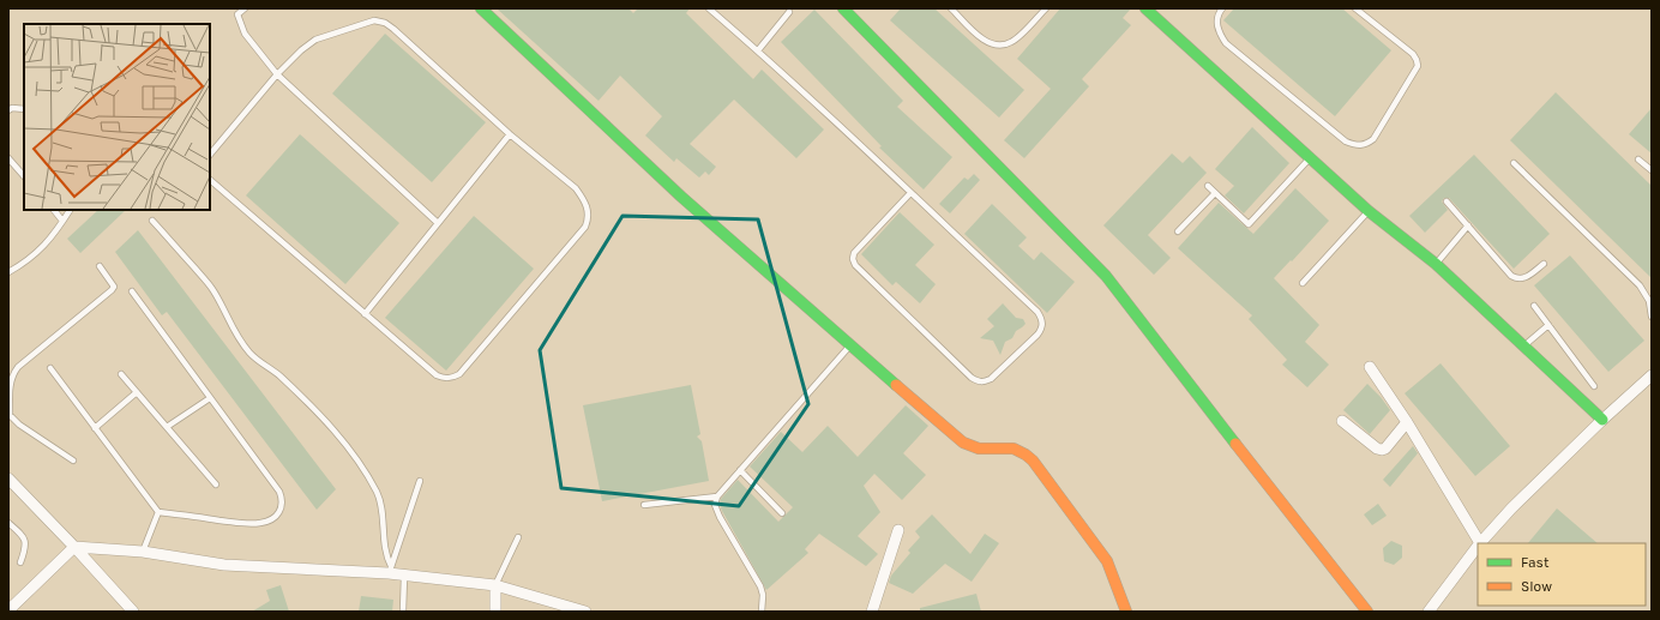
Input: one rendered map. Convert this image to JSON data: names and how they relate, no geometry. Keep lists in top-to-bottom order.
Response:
{
  "legend": ["Fast", "Slow"]
}
